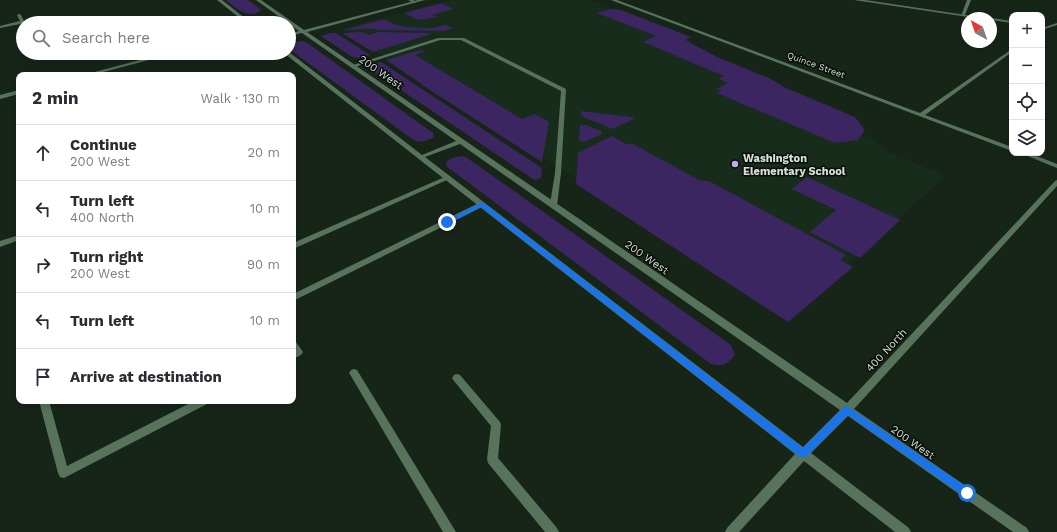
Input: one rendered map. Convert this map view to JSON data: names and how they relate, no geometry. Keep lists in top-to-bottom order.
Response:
{
  "streets": {
    "street": ["Quince Street", "200 West", "400 North"]
  },
  "crossings": [
    ["200 West", "400 North"]
  ],
  "places": ["Washington Elementary School"],
  "north": "top left",
  "page": {
    "map_buttons": ["+", "−"],
    "search": "Search here",
    "heading": ["2 min", "Walk · 130 m"],
    "list": [
      ["Continue", "200 West", "20 m"],
      ["Turn left", "400 North", "10 m"],
      ["Turn right", "200 West", "90 m"],
      ["Turn left", "10 m"],
      "Arrive at destination"
    ]
  }
}
